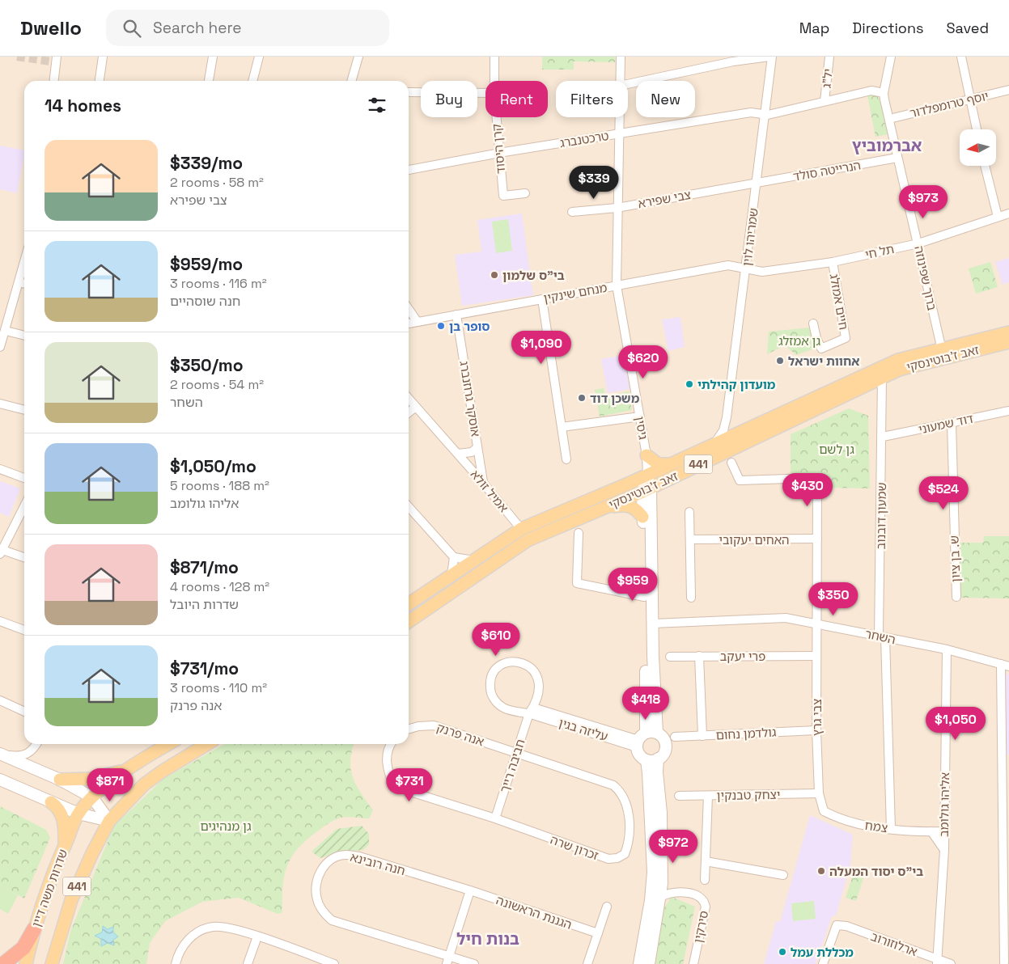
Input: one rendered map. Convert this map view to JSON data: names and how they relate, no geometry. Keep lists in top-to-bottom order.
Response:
{
  "streets": {
    "main road": ["זאב ז'בוטינסקי", "441", "שדרות משה דיין"],
    "street": [
      "יל\"ג",
      "יוסף טרומפלדור",
      "טרכטנברג",
      "קרן היסוד",
      "הנרייטה סולד",
      "צבי שפירא",
      "שמריהו לוין",
      "תל חי",
      "ברוך שפינוזה",
      "מנחם שינקין",
      "חיים אמזלג",
      "אוסקר גרוזנברג",
      "דוד שמעוני",
      "גיסין",
      "אמיל זולא",
      "שמעון דובנוב",
      "האחים יעקובי",
      "ש. בן ציון",
      "השחר",
      "פרי יעקב",
      "צבי גרץ",
      "עליזה בגין",
      "גולדמן נחום",
      "אנה פרנק",
      "חביבה רייך",
      "יצחק טבנקין",
      "אליהו גולומב",
      "צמח",
      "זכרון שרה",
      "חנה רובינא",
      "הגננת הראשונה",
      "סירקין",
      "ארלוזורוב"
    ]
  },
  "crossings": [
    ["יל\"ג", "טרכטנברג"],
    ["יוסף טרומפלדור", "ברוך שפינוזה"],
    ["טרכטנברג", "קרן היסוד"],
    ["טרכטנברג", "שמריהו לוין"],
    ["טרכטנברג", "ברוך שפינוזה"],
    ["טרכטנברג", "גיסין"],
    ["הנרייטה סולד", "צבי שפירא"],
    ["הנרייטה סולד", "שמריהו לוין"],
    ["הנרייטה סולד", "ברוך שפינוזה"],
    ["צבי שפירא", "שמריהו לוין"],
    ["צבי שפירא", "גיסין"],
    ["שמריהו לוין", "תל חי"],
    ["שמריהו לוין", "מנחם שינקין"],
    ["שמריהו לוין", "זאב ז'בוטינסקי"],
    ["תל חי", "ברוך שפינוזה"],
    ["תל חי", "מנחם שינקין"],
    ["תל חי", "חיים אמזלג"],
    ["ברוך שפינוזה", "זאב ז'בוטינסקי"],
    ["מנחם שינקין", "אוסקר גרוזנברג"],
    ["מנחם שינקין", "גיסין"],
    ["זאב ז'בוטינסקי", "גיסין"],
    ["זאב ז'בוטינסקי", "אמיל זולא"],
    ["זאב ז'בוטינסקי", "שמעון דובנוב"],
    ["אוסקר גרוזנברג", "אמיל זולא"],
    ["דוד שמעוני", "שמעון דובנוב"],
    ["דוד שמעוני", "ש. בן ציון"],
    ["441", "שדרות משה דיין"],
    ["שמעון דובנוב", "השחר"],
    ["שמעון דובנוב", "צמח"],
    ["האחים יעקובי", "צבי גרץ"],
    ["השחר", "צבי גרץ"],
    ["השחר", "אליהו גולומב"],
    ["פרי יעקב", "צבי גרץ"],
    ["צבי גרץ", "גולדמן נחום"],
    ["צבי גרץ", "יצחק טבנקין"],
    ["צבי גרץ", "צמח"],
    ["עליזה בגין", "חביבה רייך"],
    ["אנה פרנק", "חביבה רייך"],
    ["אנה פרנק", "זכרון שרה"],
    ["חביבה רייך", "זכרון שרה"],
    ["אליהו גולומב", "צמח"],
    ["אליהו גולומב", "ארלוזורוב"],
    ["חנה רובינא", "הגננת הראשונה"]
  ],
  "districts": ["אברמוביץ", "בנות חיל"],
  "parks": ["גן אמזלג", "גן לשם", "גן מנהיגים"],
  "places": [
    "בי\"ס שלמון",
    "סופר בן",
    "אחוות ישראל",
    "מועדון קהילתי",
    "משכן דוד",
    "בי\"ס יסוד המעלה",
    "מכללת עמל"
  ],
  "north": "left",
  "page": {
    "header": "Dwello",
    "search": "Search here",
    "nav": ["Map", "Directions", "Saved"],
    "chip": [
      "Buy",
      "Rent",
      "Filters",
      "New"
    ],
    "heading": "14 homes",
    "list": [
      {
        "name": "$339/mo",
        "note": "2 rooms · 58 m² · צבי שפירא"
      },
      {
        "name": "$959/mo",
        "note": "3 rooms · 116 m² · חנה שוסהיים"
      },
      {
        "name": "$350/mo",
        "note": "2 rooms · 54 m² · השחר"
      },
      {
        "name": "$1,050/mo",
        "note": "5 rooms · 188 m² · אליהו גולומב"
      },
      {
        "name": "$871/mo",
        "note": "4 rooms · 128 m² · שדרות היובל"
      },
      {
        "name": "$731/mo",
        "note": "3 rooms · 110 m² · אנה פרנק"
      }
    ],
    "price": [
      "$339",
      "$973",
      "$1,090",
      "$620",
      "$430",
      "$524",
      "$959",
      "$350",
      "$610",
      "$418",
      "$1,050",
      "$871",
      "$731",
      "$972"
    ]
  }
}
